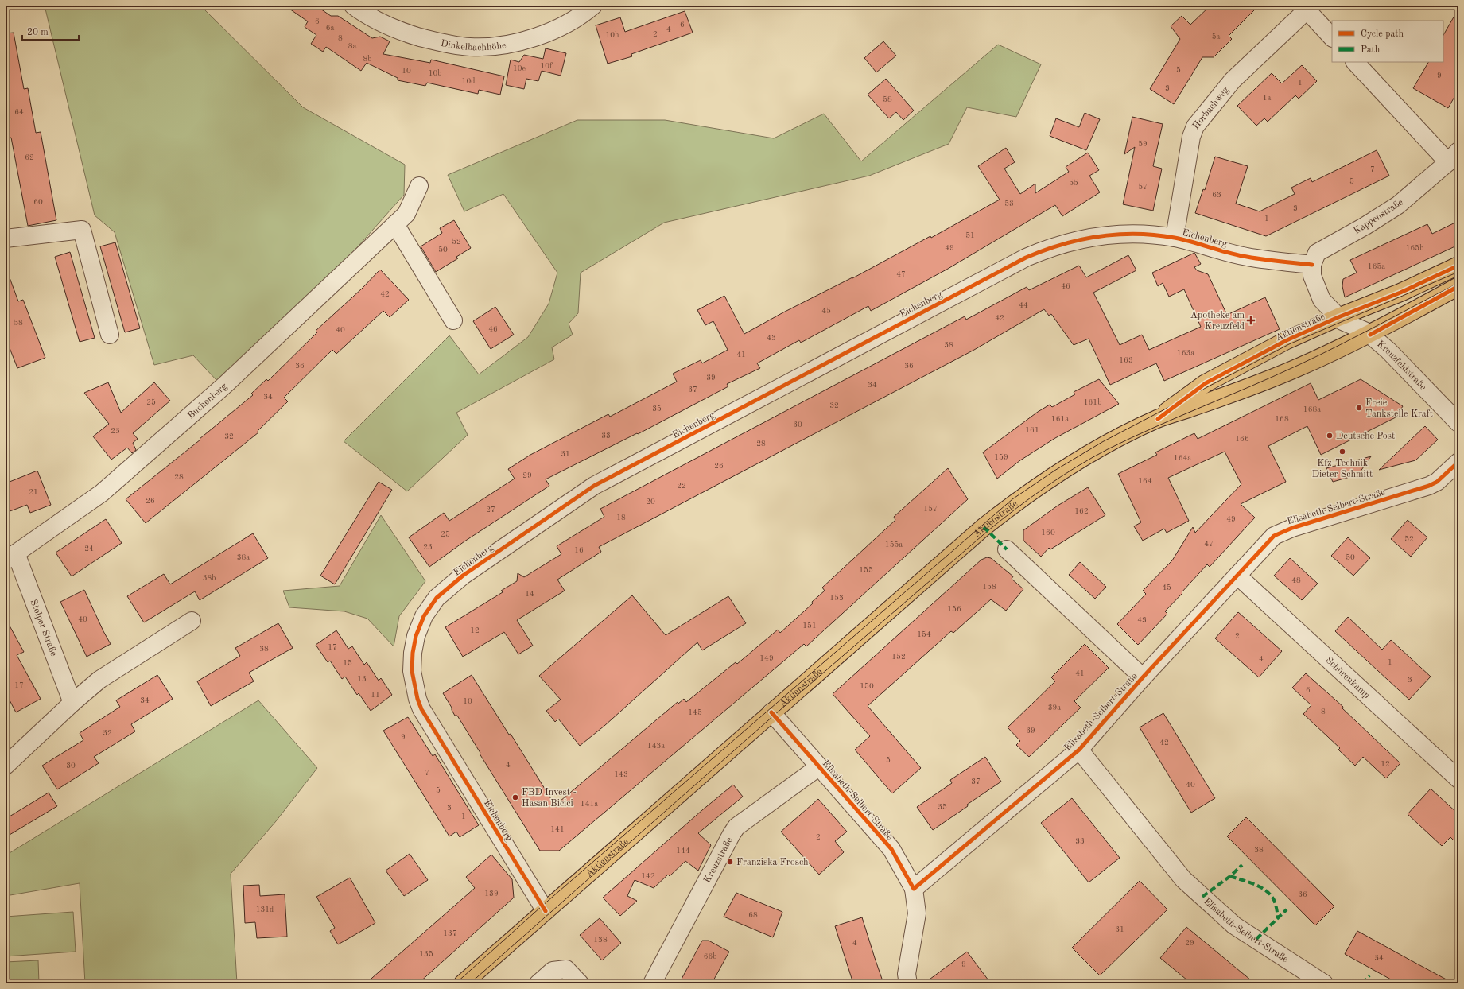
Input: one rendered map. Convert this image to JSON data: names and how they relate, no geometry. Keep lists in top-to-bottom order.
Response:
{
  "streets": {
    "main road": ["Aktienstraße"],
    "street": [
      "Dinkelbachhöhe",
      "Horbachweg",
      "Kappenstraße",
      "Eichenberg",
      "Kreuzfeldstraße",
      "Buchenberg",
      "Elisabeth-Selbert-Straße",
      "Stolper Straße",
      "Schürenkamp",
      "Kreuzstraße"
    ]
  },
  "crossings": [
    ["Horbachweg", "Eichenberg"],
    ["Kappenstraße", "Eichenberg"],
    ["Eichenberg", "Aktienstraße"],
    ["Aktienstraße", "Kreuzfeldstraße"],
    ["Aktienstraße", "Elisabeth-Selbert-Straße"],
    ["Buchenberg", "Stolper Straße"],
    ["Elisabeth-Selbert-Straße", "Schürenkamp"],
    ["Elisabeth-Selbert-Straße", "Kreuzstraße"]
  ],
  "places": {
    "health": ["Apotheke am Kreuzfeld"],
    "other": [
      "Freie Tankstelle Kraft",
      "Deutsche Post",
      "Kfz-Technik Dieter Schmitt",
      "FBD Invest - Hasan Bicici",
      "Franziska Frosch"
    ]
  },
  "house_numbers": [
    "6",
    "6",
    "6a",
    "4",
    "2",
    "10h",
    "5a",
    "8",
    "8a",
    "8b",
    "10f",
    "10e",
    "5",
    "10",
    "10b",
    "9",
    "10d",
    "1",
    "3",
    "1a",
    "58",
    "64",
    "59",
    "62",
    "7",
    "5",
    "55",
    "57",
    "63",
    "60",
    "53",
    "3",
    "1",
    "51",
    "52",
    "49",
    "165b",
    "50",
    "165a",
    "47",
    "46",
    "42",
    "44",
    "45",
    "42",
    "58",
    "46",
    "40",
    "43",
    "38",
    "163a",
    "41",
    "163",
    "36",
    "36",
    "39",
    "34",
    "37",
    "34",
    "25",
    "161b",
    "32",
    "35",
    "168a",
    "161a",
    "168",
    "30",
    "161",
    "23",
    "33",
    "32",
    "166",
    "28",
    "31",
    "159",
    "164a",
    "26",
    "29",
    "28",
    "164",
    "22",
    "21",
    "26",
    "20",
    "157",
    "27",
    "162",
    "18",
    "49",
    "160",
    "25",
    "52",
    "47",
    "155a",
    "23",
    "24",
    "16",
    "38a",
    "50",
    "155",
    "38b",
    "48",
    "158",
    "45",
    "14",
    "153",
    "156",
    "40",
    "43",
    "151",
    "12",
    "154",
    "2",
    "17",
    "38",
    "152",
    "149",
    "4",
    "1",
    "15",
    "41",
    "13",
    "3",
    "17",
    "150",
    "6",
    "11",
    "34",
    "10",
    "39a",
    "8",
    "145",
    "39",
    "32",
    "9",
    "42",
    "143a",
    "5",
    "12",
    "4",
    "30",
    "7",
    "143",
    "37",
    "40",
    "5",
    "141a",
    "35",
    "3",
    "1",
    "141",
    "2",
    "33",
    "38",
    "144",
    "142",
    "139",
    "36",
    "131d",
    "68",
    "31",
    "137",
    "138",
    "4",
    "29",
    "135",
    "66b",
    "34",
    "9"
  ],
  "legend": ["Cycle path", "Path"],
  "scale_bar": "20 m"
}
